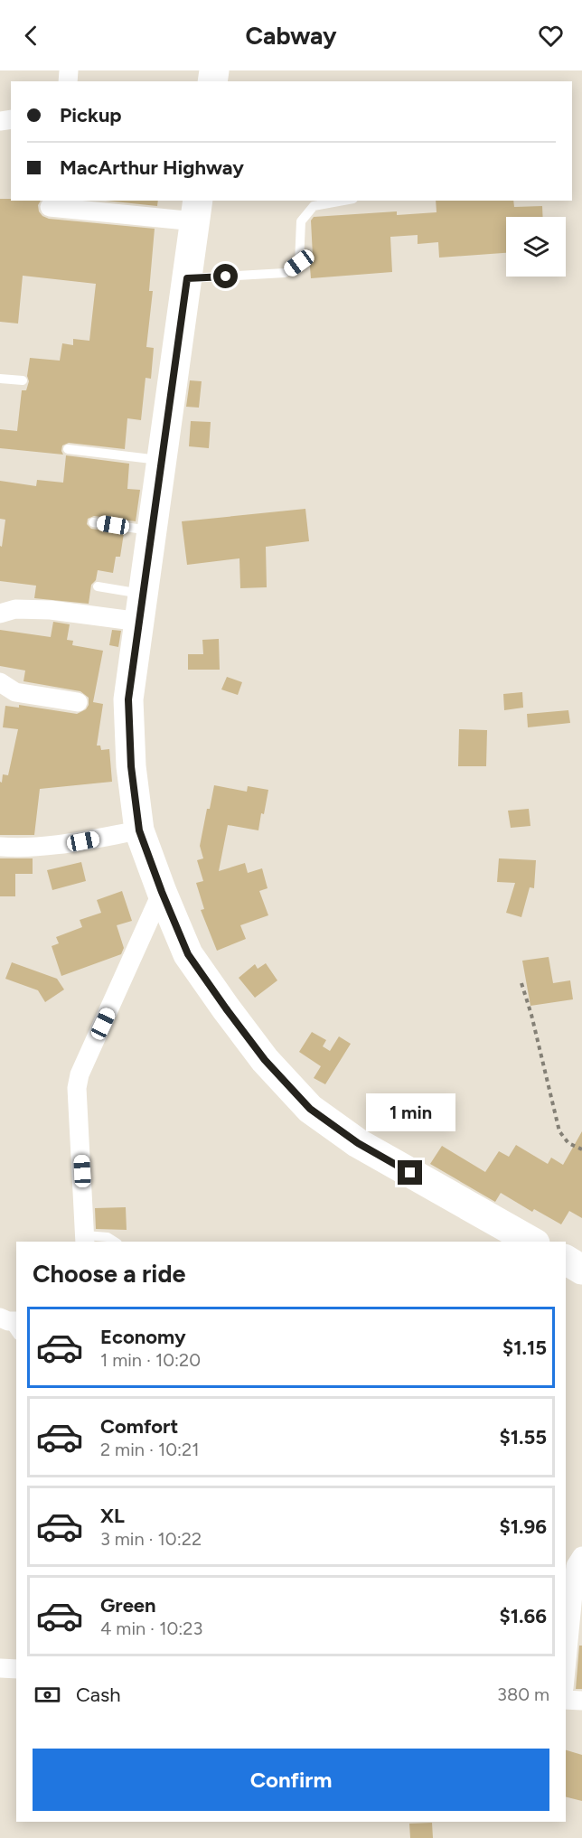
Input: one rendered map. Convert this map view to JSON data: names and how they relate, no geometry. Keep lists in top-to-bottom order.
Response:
{
  "page": {
    "header": "Cabway",
    "banner": ["Pickup", "MacArthur Highway"],
    "bubble": "1 min",
    "heading": "Choose a ride",
    "list": [
      {
        "name": "Economy",
        "note": "1 min · 10:20",
        "value": "$1.15"
      },
      {
        "name": "Comfort",
        "note": "2 min · 10:21",
        "value": "$1.55"
      },
      {
        "name": "XL",
        "note": "3 min · 10:22",
        "value": "$1.96"
      },
      {
        "name": "Green",
        "note": "4 min · 10:23",
        "value": "$1.66"
      }
    ],
    "pay": ["Cash", "380 m"],
    "buttons": "Confirm"
  }
}
